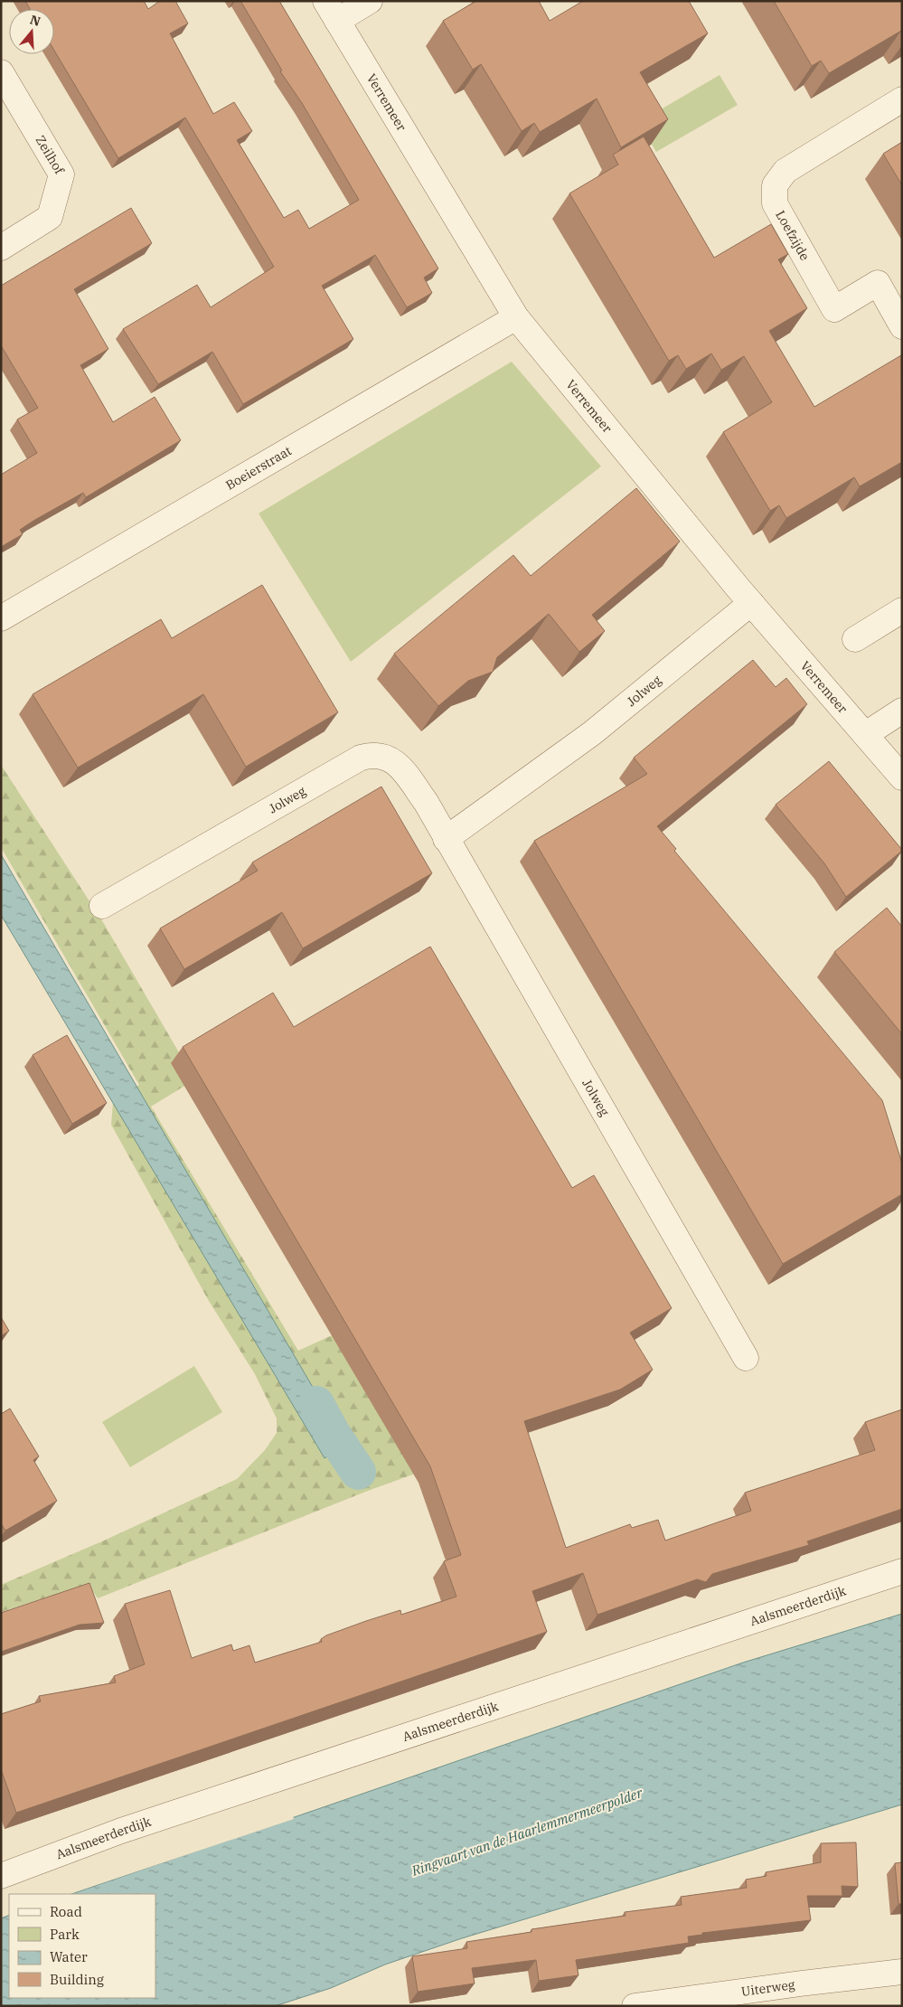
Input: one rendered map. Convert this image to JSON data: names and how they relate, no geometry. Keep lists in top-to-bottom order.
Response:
{
  "streets": {
    "street": [
      "Verremeer",
      "Zeilhof",
      "Loefzijde",
      "Boeierstraat",
      "Jolweg",
      "Aalsmeerderdijk",
      "Uiterweg"
    ]
  },
  "crossings": [
    ["Verremeer", "Boeierstraat"],
    ["Verremeer", "Jolweg"]
  ],
  "water": ["Ringvaart van de Haarlemmermeerpolder"],
  "legend": [
    "Road",
    "Park",
    "Water",
    "Building"
  ],
  "north": "top"
}
